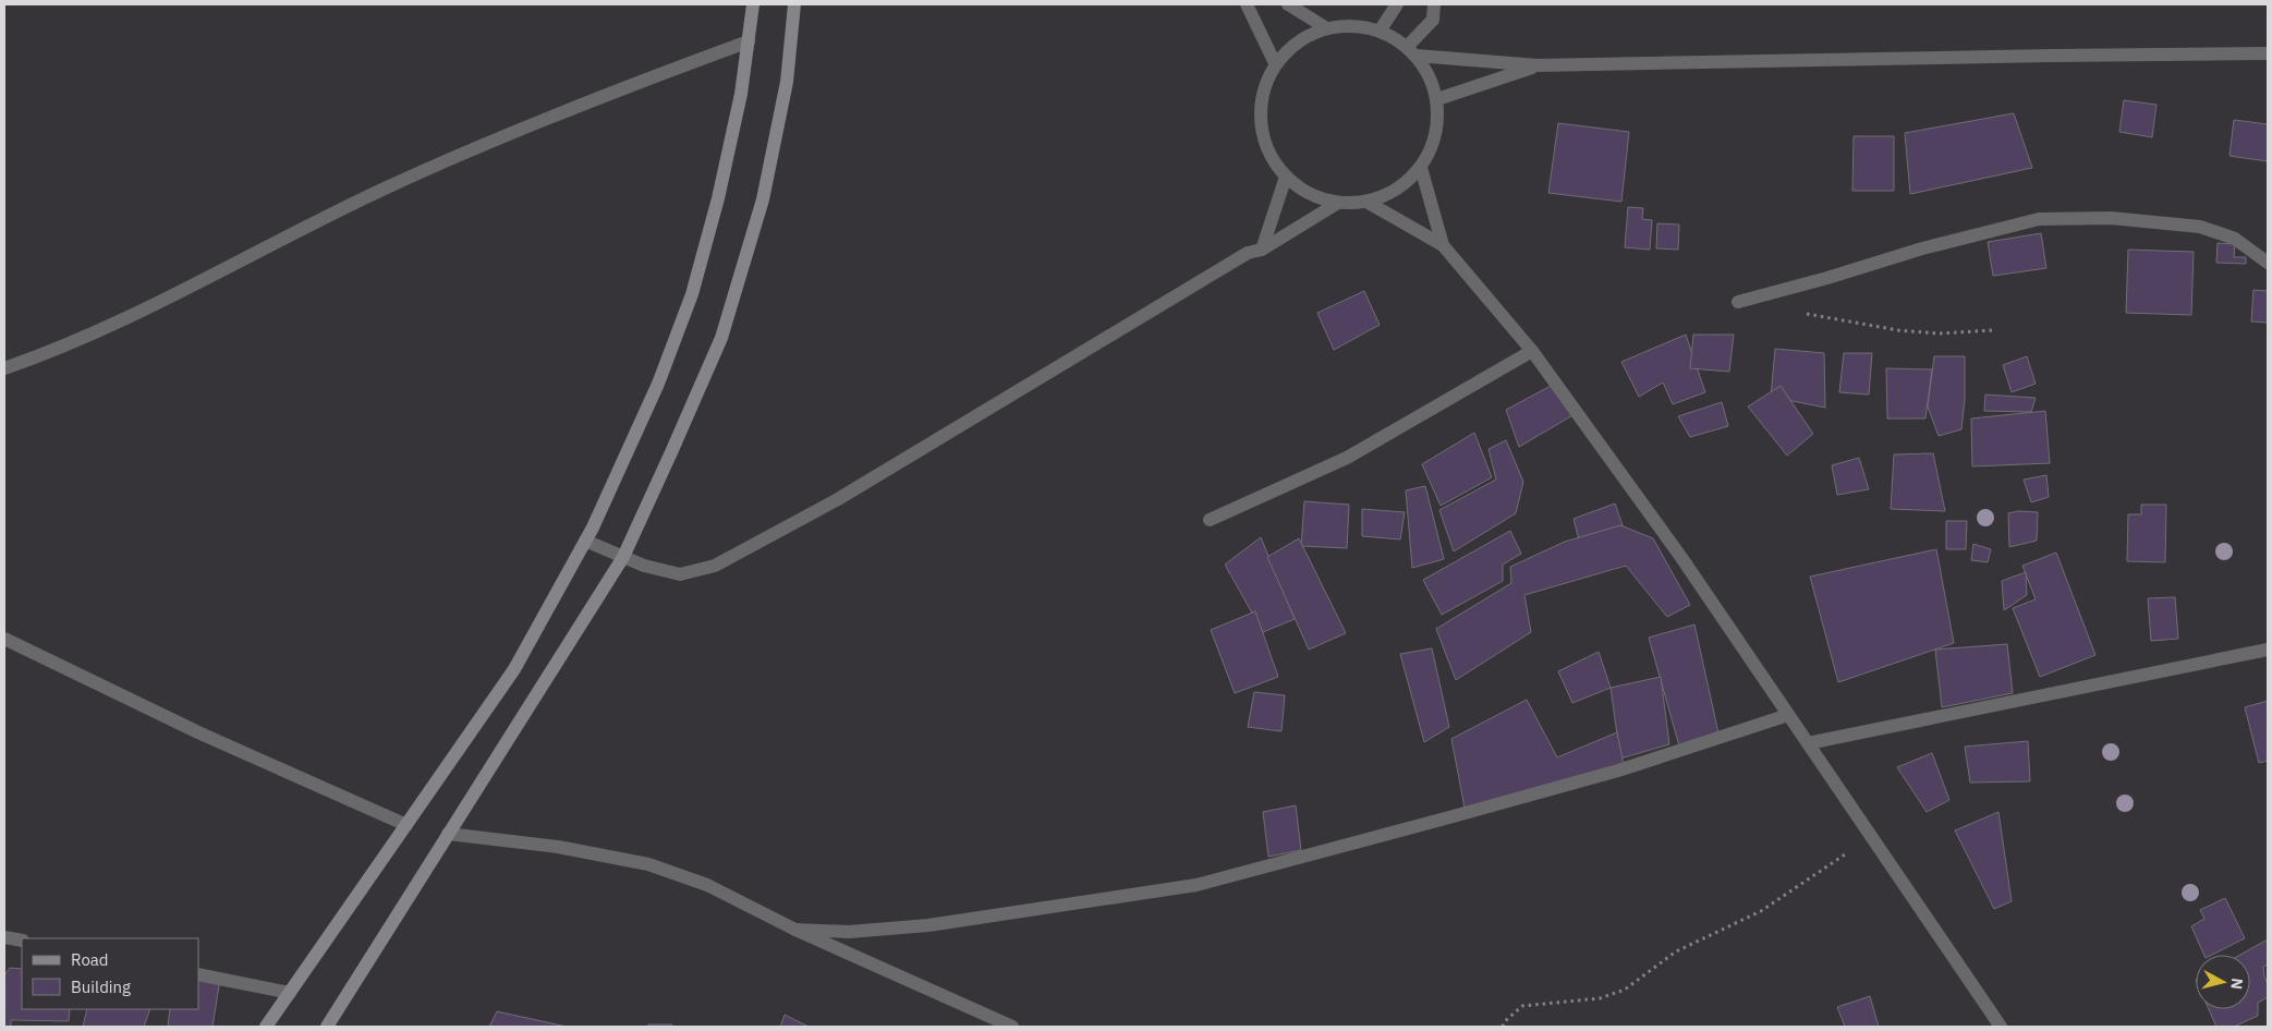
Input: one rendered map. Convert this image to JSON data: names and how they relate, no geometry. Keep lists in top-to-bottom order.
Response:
{
  "legend": ["Road", "Building"],
  "north": "right"
}
